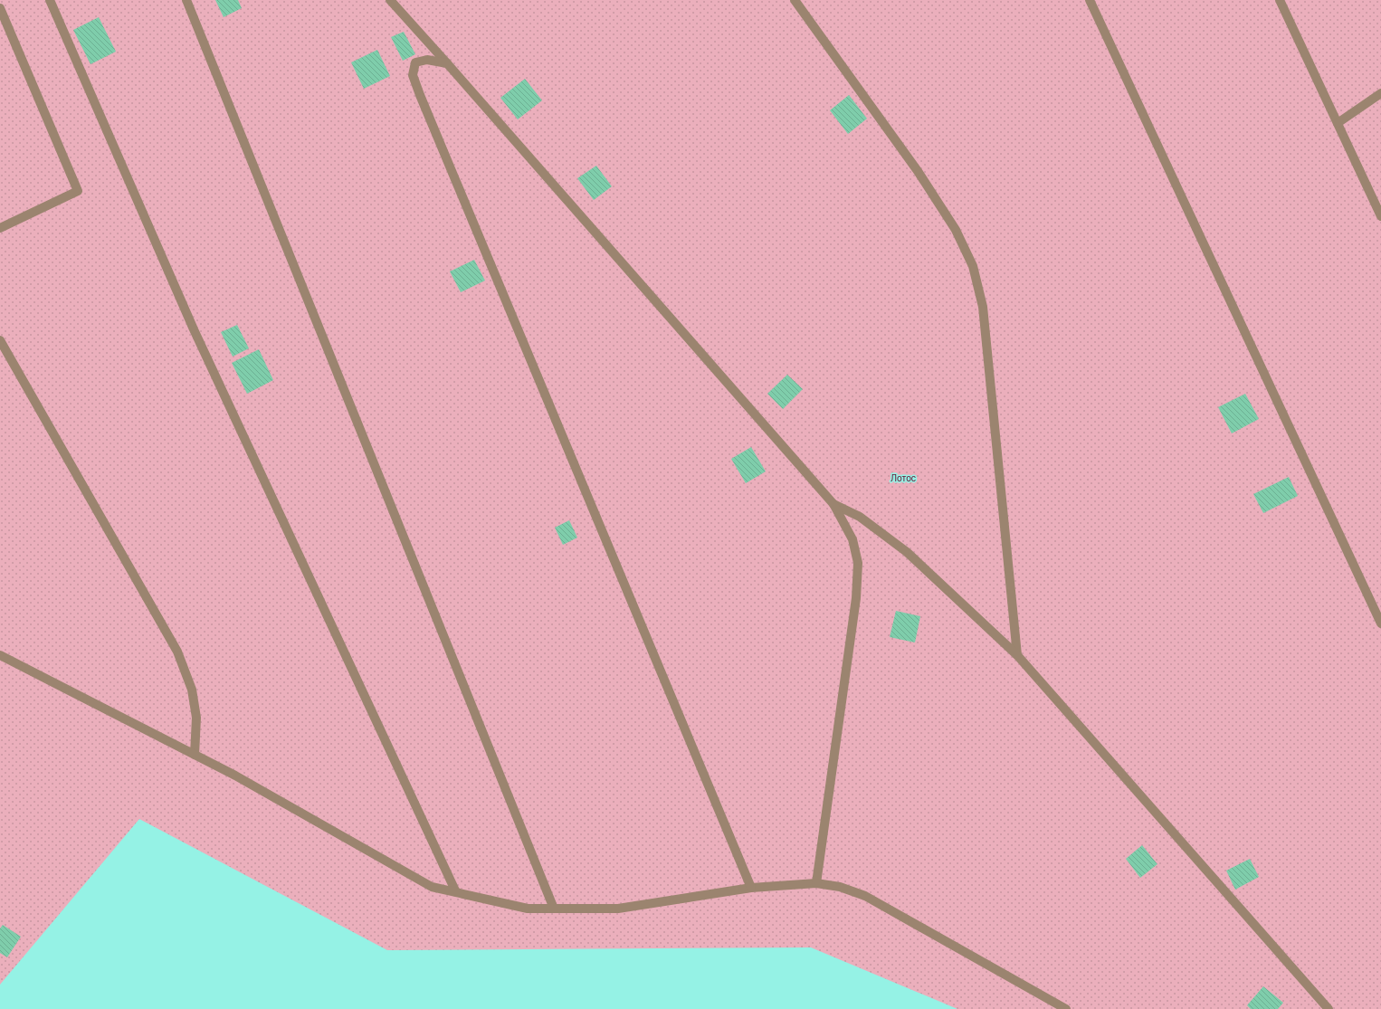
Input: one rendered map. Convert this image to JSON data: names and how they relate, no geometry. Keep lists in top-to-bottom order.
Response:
{
  "parks": ["Лотос"]
}
